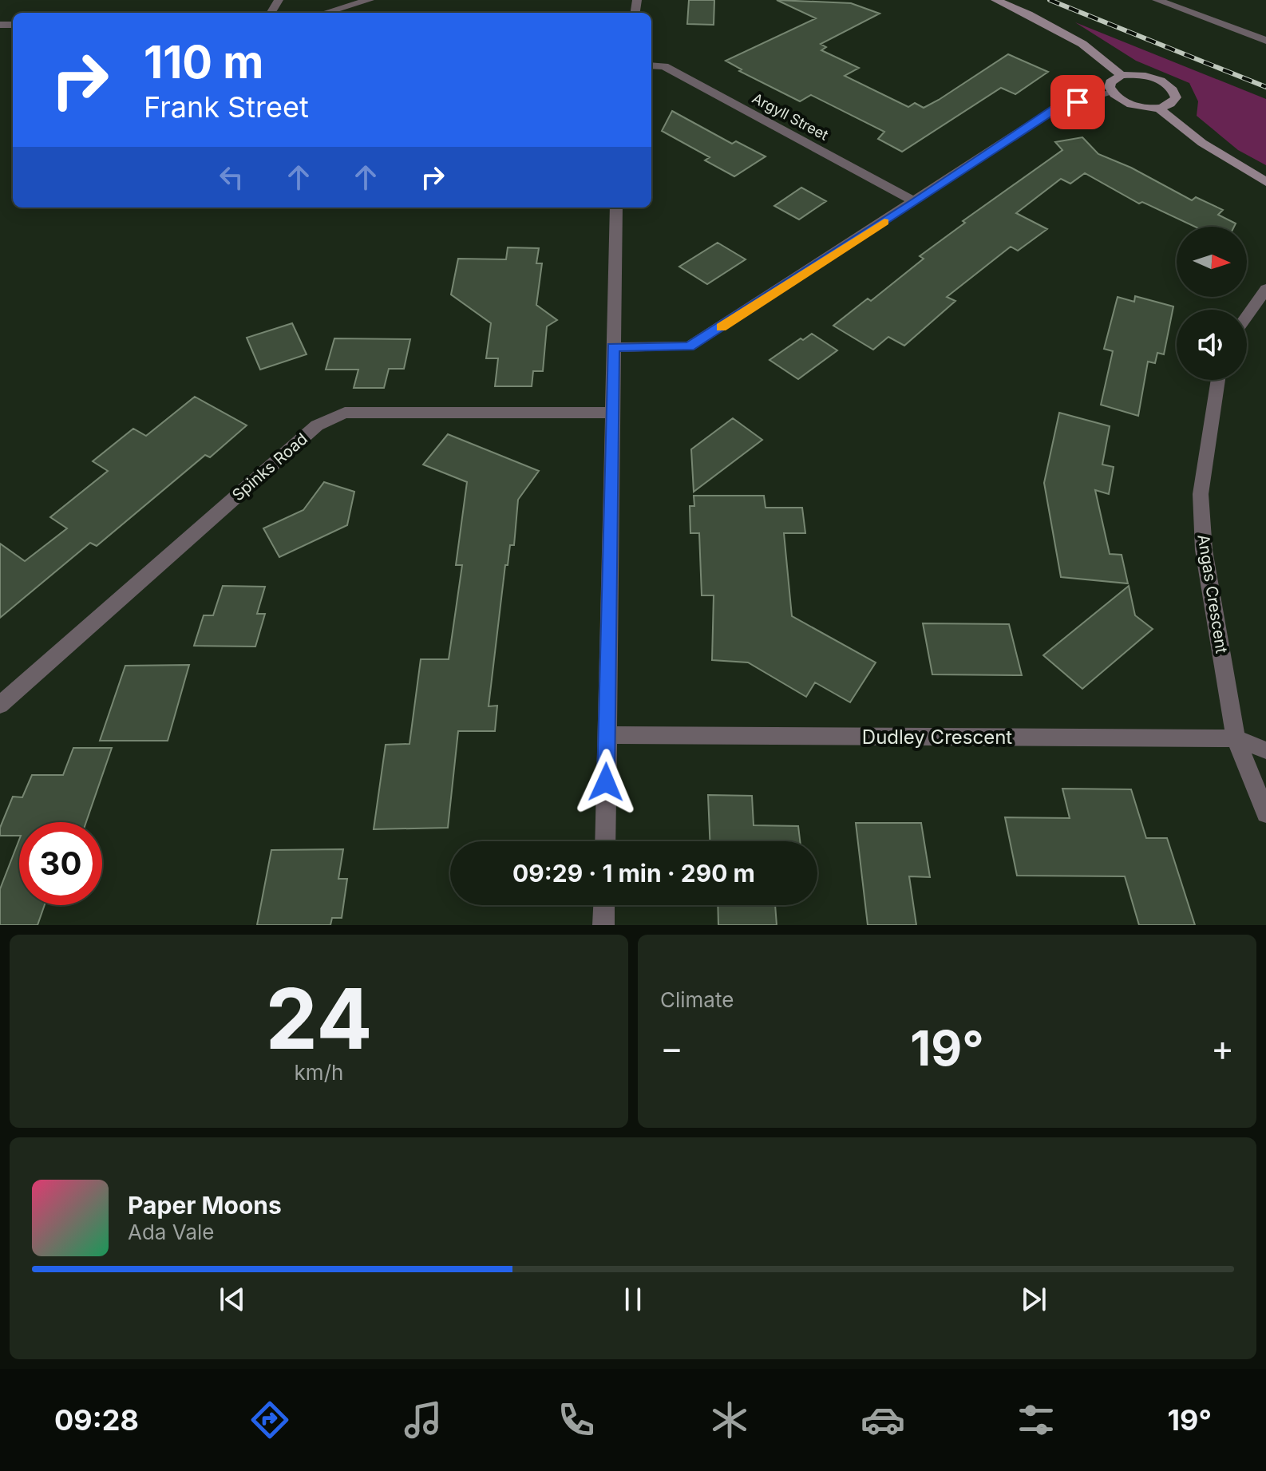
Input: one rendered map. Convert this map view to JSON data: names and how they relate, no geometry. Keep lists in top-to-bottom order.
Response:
{
  "streets": {
    "street": [
      "Argyll Street",
      "Spinks Road",
      "Angas Crescent",
      "Dudley Crescent"
    ]
  },
  "crossings": [
    ["Angas Crescent", "Dudley Crescent"]
  ],
  "north": "right",
  "page": {
    "turn": ["110 m", "Frank Street"],
    "limit": "30",
    "trip": "09:29 · 1 min · 290 m",
    "tile": [
      ["24", "km/h"],
      "Climate"
    ],
    "heat": ["−", "19°", "+"],
    "song": ["Paper Moons", "Ada Vale"],
    "tabs": ["09:28", "19°"]
  }
}
